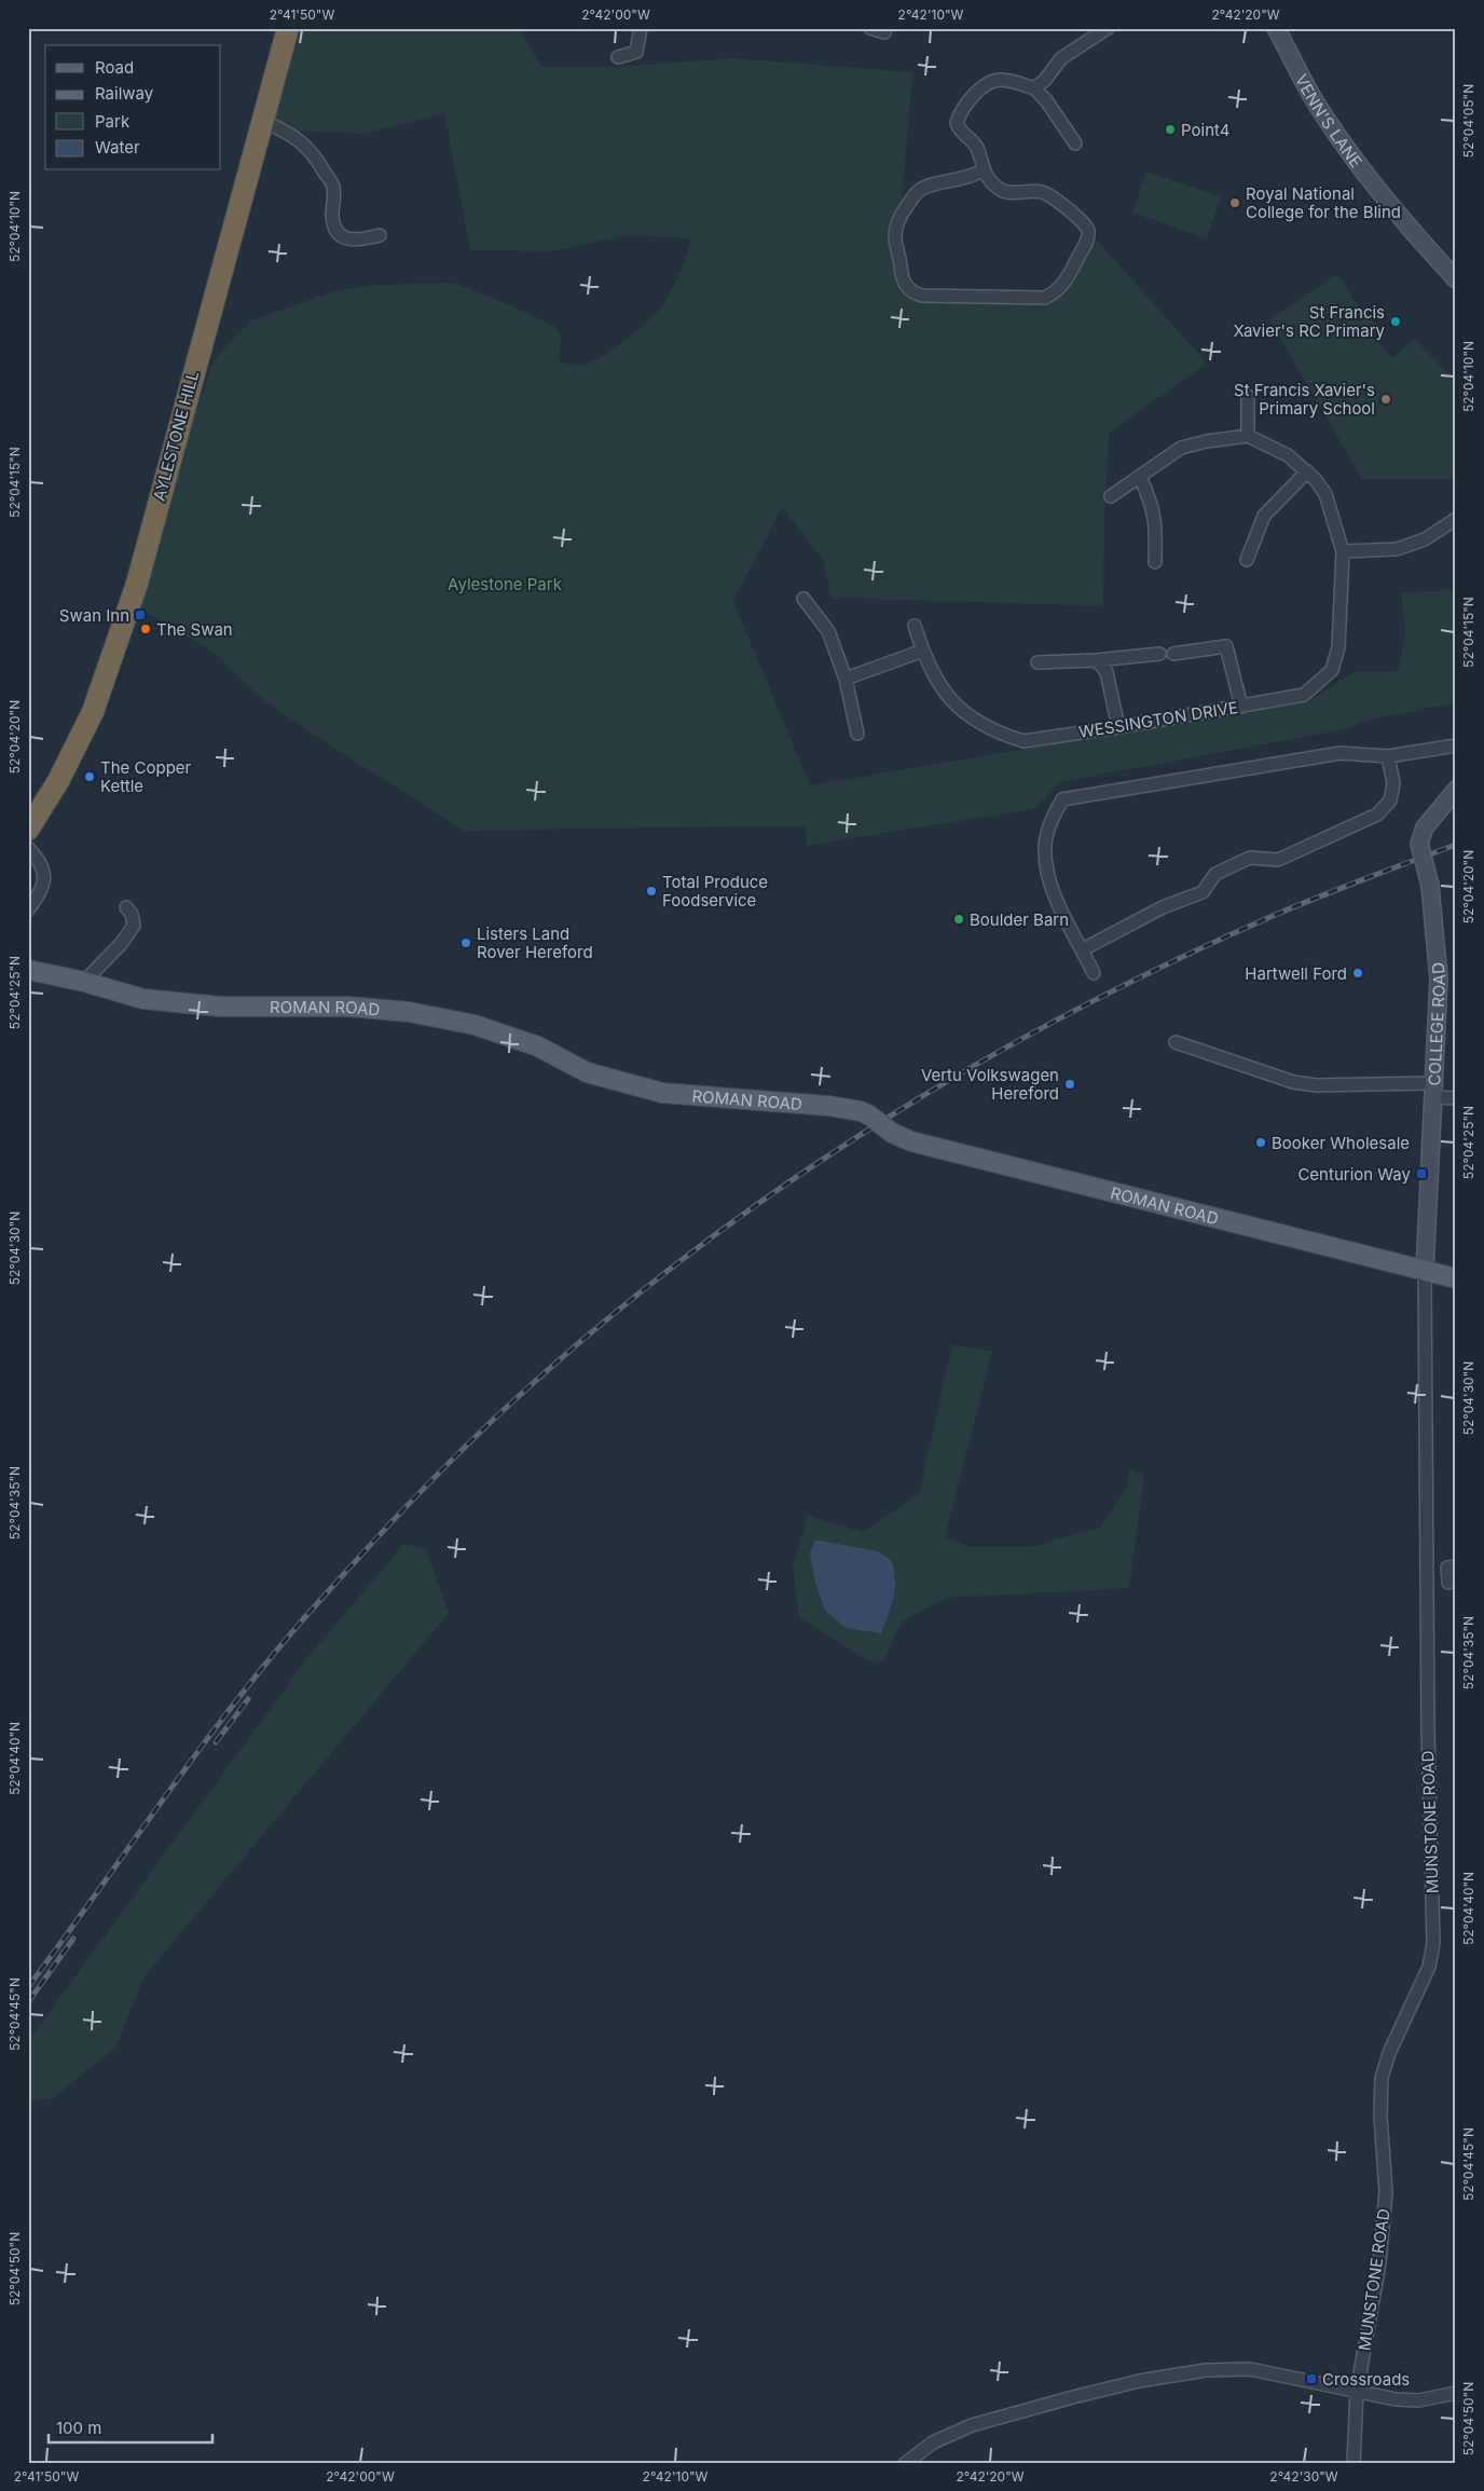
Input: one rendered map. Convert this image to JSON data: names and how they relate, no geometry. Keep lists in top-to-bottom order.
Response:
{
  "streets": {
    "highway": ["AYLESTONE HILL"],
    "main road": ["ROMAN ROAD"],
    "street": [
      "VENN'S LANE",
      "WESSINGTON DRIVE",
      "COLLEGE ROAD",
      "MUNSTONE ROAD"
    ]
  },
  "crossings": [
    ["ROMAN ROAD", "COLLEGE ROAD"],
    ["ROMAN ROAD", "MUNSTONE ROAD"],
    ["COLLEGE ROAD", "MUNSTONE ROAD"]
  ],
  "parks": ["Aylestone Park"],
  "places": {
    "other": [
      "Point4",
      "Royal National College for the Blind",
      "St Francis Xavier's RC Primary",
      "St Francis Xavier's Primary School",
      "The Swan",
      "The Copper Kettle",
      "Total Produce Foodservice",
      "Boulder Barn",
      "Listers Land Rover Hereford",
      "Hartwell Ford",
      "Vertu Volkswagen Hereford",
      "Booker Wholesale"
    ],
    "transit": ["Swan Inn", "Centurion Way", "Crossroads"]
  },
  "legend": [
    "Road",
    "Railway",
    "Park",
    "Water"
  ],
  "scale_bar": "100 m",
  "coordinates": [
    "2°41'50\"W",
    "2°42'00\"W",
    "2°42'10\"W",
    "2°42'20\"W",
    "52°04'05\"N",
    "52°04'10\"N",
    "52°04'15\"N",
    "52°04'20\"N",
    "52°04'25\"N",
    "52°04'30\"N",
    "52°04'35\"N",
    "52°04'40\"N",
    "52°04'45\"N",
    "52°04'50\"N",
    "2°42'30\"W"
  ]
}
